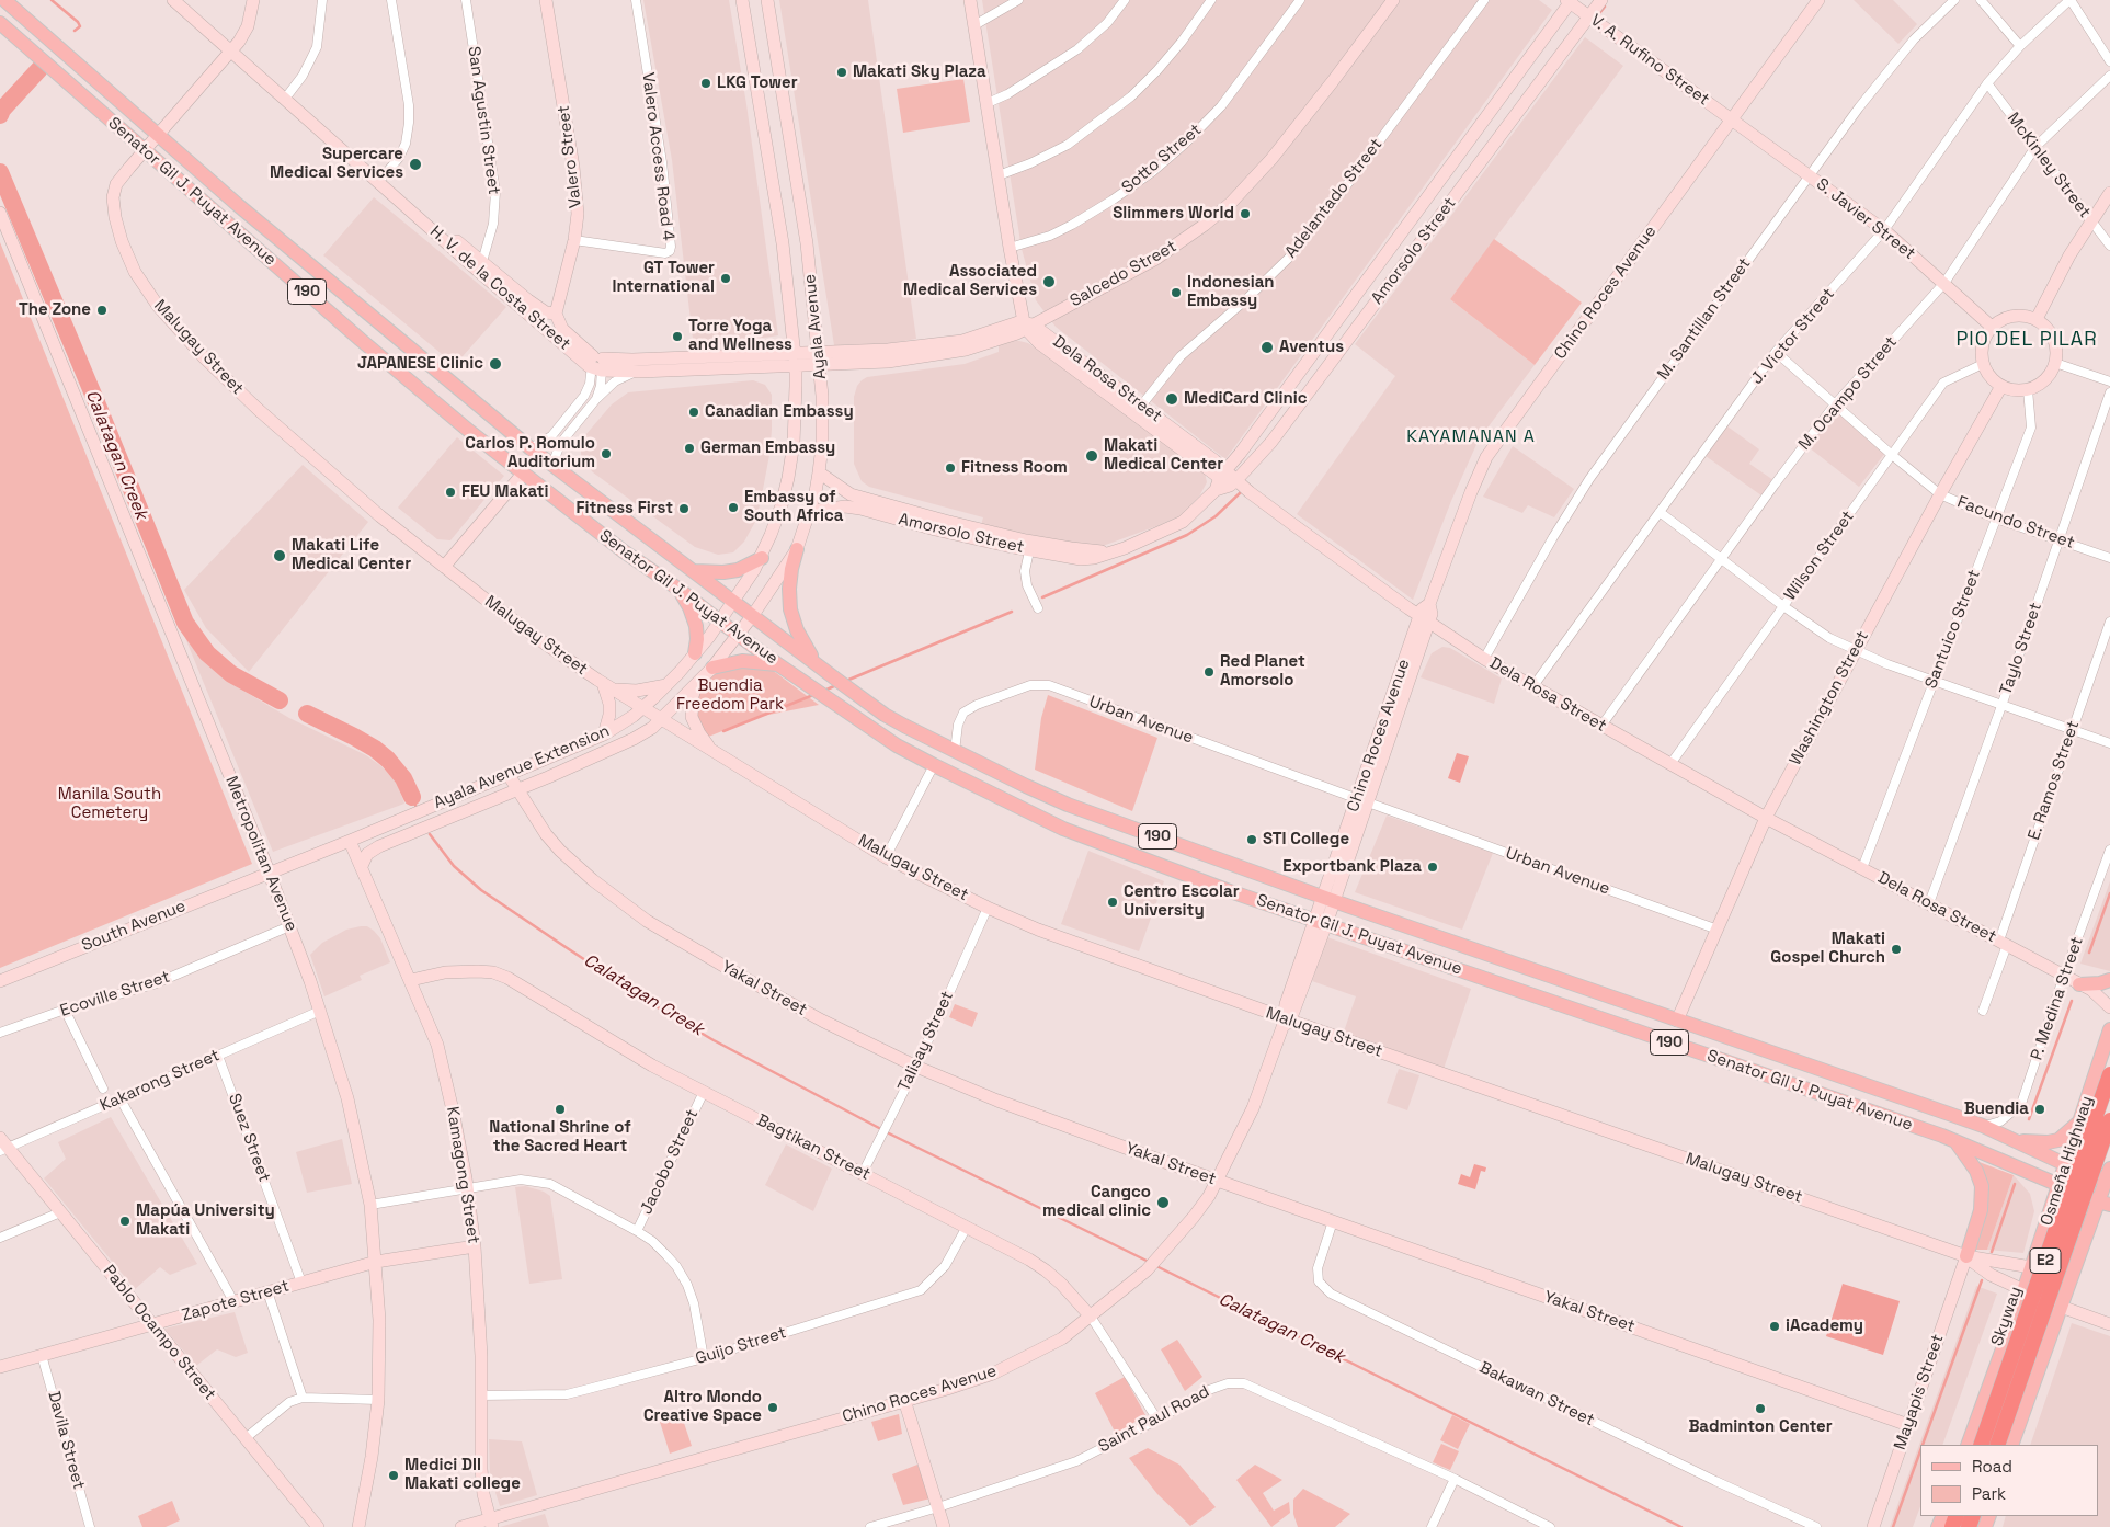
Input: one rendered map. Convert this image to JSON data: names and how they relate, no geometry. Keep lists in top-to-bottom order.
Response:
{
  "streets": {
    "highway": ["E2", "Skyway"],
    "main road": ["Senator Gil J. Puyat Avenue", "190", "Osmeña Highway"],
    "street": [
      "V. A. Rufino Street",
      "San Agustin Street",
      "Valero Street",
      "Valero Access Road 4",
      "Sotto Street",
      "McKinley Street",
      "Adelantado Street",
      "S. Javier Street",
      "Amorsolo Street",
      "Salcedo Street",
      "H. V. de la Costa Street",
      "Chino Roces Avenue",
      "M. Santillan Street",
      "Ayala Avenue",
      "J. Victor Street",
      "Malugay Street",
      "Dela Rosa Street",
      "M. Ocampo Street",
      "Facundo Street",
      "Wilson Street",
      "Santuico Street",
      "Taylo Street",
      "Washington Street",
      "Urban Avenue",
      "Ayala Avenue Extension",
      "E. Ramos Street",
      "Metropolitan Avenue",
      "South Avenue",
      "Yakal Street",
      "Ecoville Street",
      "P. Medina Street",
      "Talisay Street",
      "Kakarong Street",
      "Suez Street",
      "Bagtikan Street",
      "Jacobo Street",
      "Kamagong Street",
      "Zapote Street",
      "Pablo Ocampo Street",
      "Guijo Street",
      "Mayapis Street",
      "Bakawan Street",
      "Saint Paul Road",
      "Davila Street"
    ]
  },
  "crossings": [
    ["V. A. Rufino Street", "S. Javier Street"],
    ["V. A. Rufino Street", "Amorsolo Street"],
    ["V. A. Rufino Street", "Chino Roces Avenue"],
    ["San Agustin Street", "H. V. de la Costa Street"],
    ["Valero Street", "Valero Access Road 4"],
    ["Valero Street", "H. V. de la Costa Street"],
    ["McKinley Street", "J. Victor Street"],
    ["McKinley Street", "M. Ocampo Street"],
    ["Senator Gil J. Puyat Avenue", "Chino Roces Avenue"],
    ["Senator Gil J. Puyat Avenue", "Ayala Avenue"],
    ["Senator Gil J. Puyat Avenue", "Malugay Street"],
    ["Senator Gil J. Puyat Avenue", "Washington Street"],
    ["Senator Gil J. Puyat Avenue", "Urban Avenue"],
    ["Senator Gil J. Puyat Avenue", "Ayala Avenue Extension"],
    ["Senator Gil J. Puyat Avenue", "P. Medina Street"],
    ["Senator Gil J. Puyat Avenue", "Osmeña Highway"],
    ["Adelantado Street", "Dela Rosa Street"],
    ["S. Javier Street", "Chino Roces Avenue"],
    ["S. Javier Street", "M. Santillan Street"],
    ["S. Javier Street", "J. Victor Street"],
    ["S. Javier Street", "M. Ocampo Street"],
    ["S. Javier Street", "Wilson Street"],
    ["S. Javier Street", "Santuico Street"],
    ["S. Javier Street", "Washington Street"],
    ["Amorsolo Street", "Ayala Avenue"],
    ["Amorsolo Street", "Dela Rosa Street"],
    ["Salcedo Street", "Ayala Avenue"],
    ["Salcedo Street", "Dela Rosa Street"],
    ["H. V. de la Costa Street", "Malugay Street"],
    ["Chino Roces Avenue", "Malugay Street"],
    ["Chino Roces Avenue", "Dela Rosa Street"],
    ["Chino Roces Avenue", "Urban Avenue"],
    ["Chino Roces Avenue", "Yakal Street"],
    ["Chino Roces Avenue", "Bagtikan Street"],
    ["Chino Roces Avenue", "Kamagong Street"],
    ["M. Santillan Street", "Dela Rosa Street"],
    ["Ayala Avenue", "Ayala Avenue Extension"],
    ["J. Victor Street", "Dela Rosa Street"],
    ["J. Victor Street", "Facundo Street"],
    ["Malugay Street", "Ayala Avenue Extension"],
    ["Malugay Street", "Talisay Street"],
    ["Malugay Street", "Osmeña Highway"],
    ["Malugay Street", "Mayapis Street"],
    ["Dela Rosa Street", "M. Ocampo Street"],
    ["Dela Rosa Street", "Wilson Street"],
    ["Dela Rosa Street", "Santuico Street"],
    ["Dela Rosa Street", "Taylo Street"],
    ["Dela Rosa Street", "Washington Street"],
    ["Dela Rosa Street", "E. Ramos Street"],
    ["Dela Rosa Street", "P. Medina Street"],
    ["M. Ocampo Street", "Facundo Street"],
    ["Facundo Street", "Wilson Street"],
    ["Facundo Street", "Santuico Street"],
    ["Facundo Street", "Taylo Street"],
    ["Facundo Street", "Washington Street"],
    ["Wilson Street", "Santuico Street"],
    ["Wilson Street", "Washington Street"],
    ["Santuico Street", "Washington Street"],
    ["Washington Street", "Urban Avenue"],
    ["Ayala Avenue Extension", "Metropolitan Avenue"],
    ["Ayala Avenue Extension", "South Avenue"],
    ["Ayala Avenue Extension", "Yakal Street"],
    ["Ayala Avenue Extension", "Kamagong Street"],
    ["Metropolitan Avenue", "South Avenue"],
    ["Metropolitan Avenue", "Ecoville Street"],
    ["Metropolitan Avenue", "Kakarong Street"],
    ["Metropolitan Avenue", "Zapote Street"],
    ["Yakal Street", "Talisay Street"],
    ["Yakal Street", "Mayapis Street"],
    ["Yakal Street", "Bakawan Street"],
    ["Talisay Street", "Bagtikan Street"],
    ["Kakarong Street", "Suez Street"],
    ["Kakarong Street", "Pablo Ocampo Street"],
    ["Suez Street", "Zapote Street"],
    ["Bagtikan Street", "Jacobo Street"],
    ["Bagtikan Street", "Kamagong Street"],
    ["Bagtikan Street", "Guijo Street"],
    ["Bagtikan Street", "Saint Paul Road"],
    ["Kamagong Street", "Zapote Street"],
    ["Kamagong Street", "Guijo Street"],
    ["Zapote Street", "Pablo Ocampo Street"],
    ["Zapote Street", "Davila Street"]
  ],
  "districts": ["PIO DEL PILAR", "KAYAMANAN A"],
  "water": ["Calatagan Creek"],
  "parks": ["Buendia Freedom Park", "Manila South Cemetery"],
  "places": [
    "Makati Sky Plaza",
    "LKG Tower",
    "Supercare Medical Services",
    "Slimmers World",
    "GT Tower International",
    "Associated Medical Services",
    "Indonesian Embassy",
    "The Zone",
    "Torre Yoga and Wellness",
    "Aventus",
    "JAPANESE Clinic",
    "MediCard Clinic",
    "Canadian Embassy",
    "German Embassy",
    "Carlos P. Romulo Auditorium",
    "Makati Medical Center",
    "Fitness Room",
    "FEU Makati",
    "Embassy of South Africa",
    "Fitness First",
    "Makati Life Medical Center",
    "Red Planet Amorsolo",
    "STI College",
    "Exportbank Plaza",
    "Centro Escolar University",
    "Makati Gospel Church",
    "National Shrine of the Sacred Heart",
    "Buendia",
    "Cangco medical clinic",
    "Mapúa University Makati",
    "iAcademy",
    "Altro Mondo Creative Space",
    "Badminton Center",
    "Medici DII Makati college"
  ],
  "legend": ["Road", "Park"]
}
